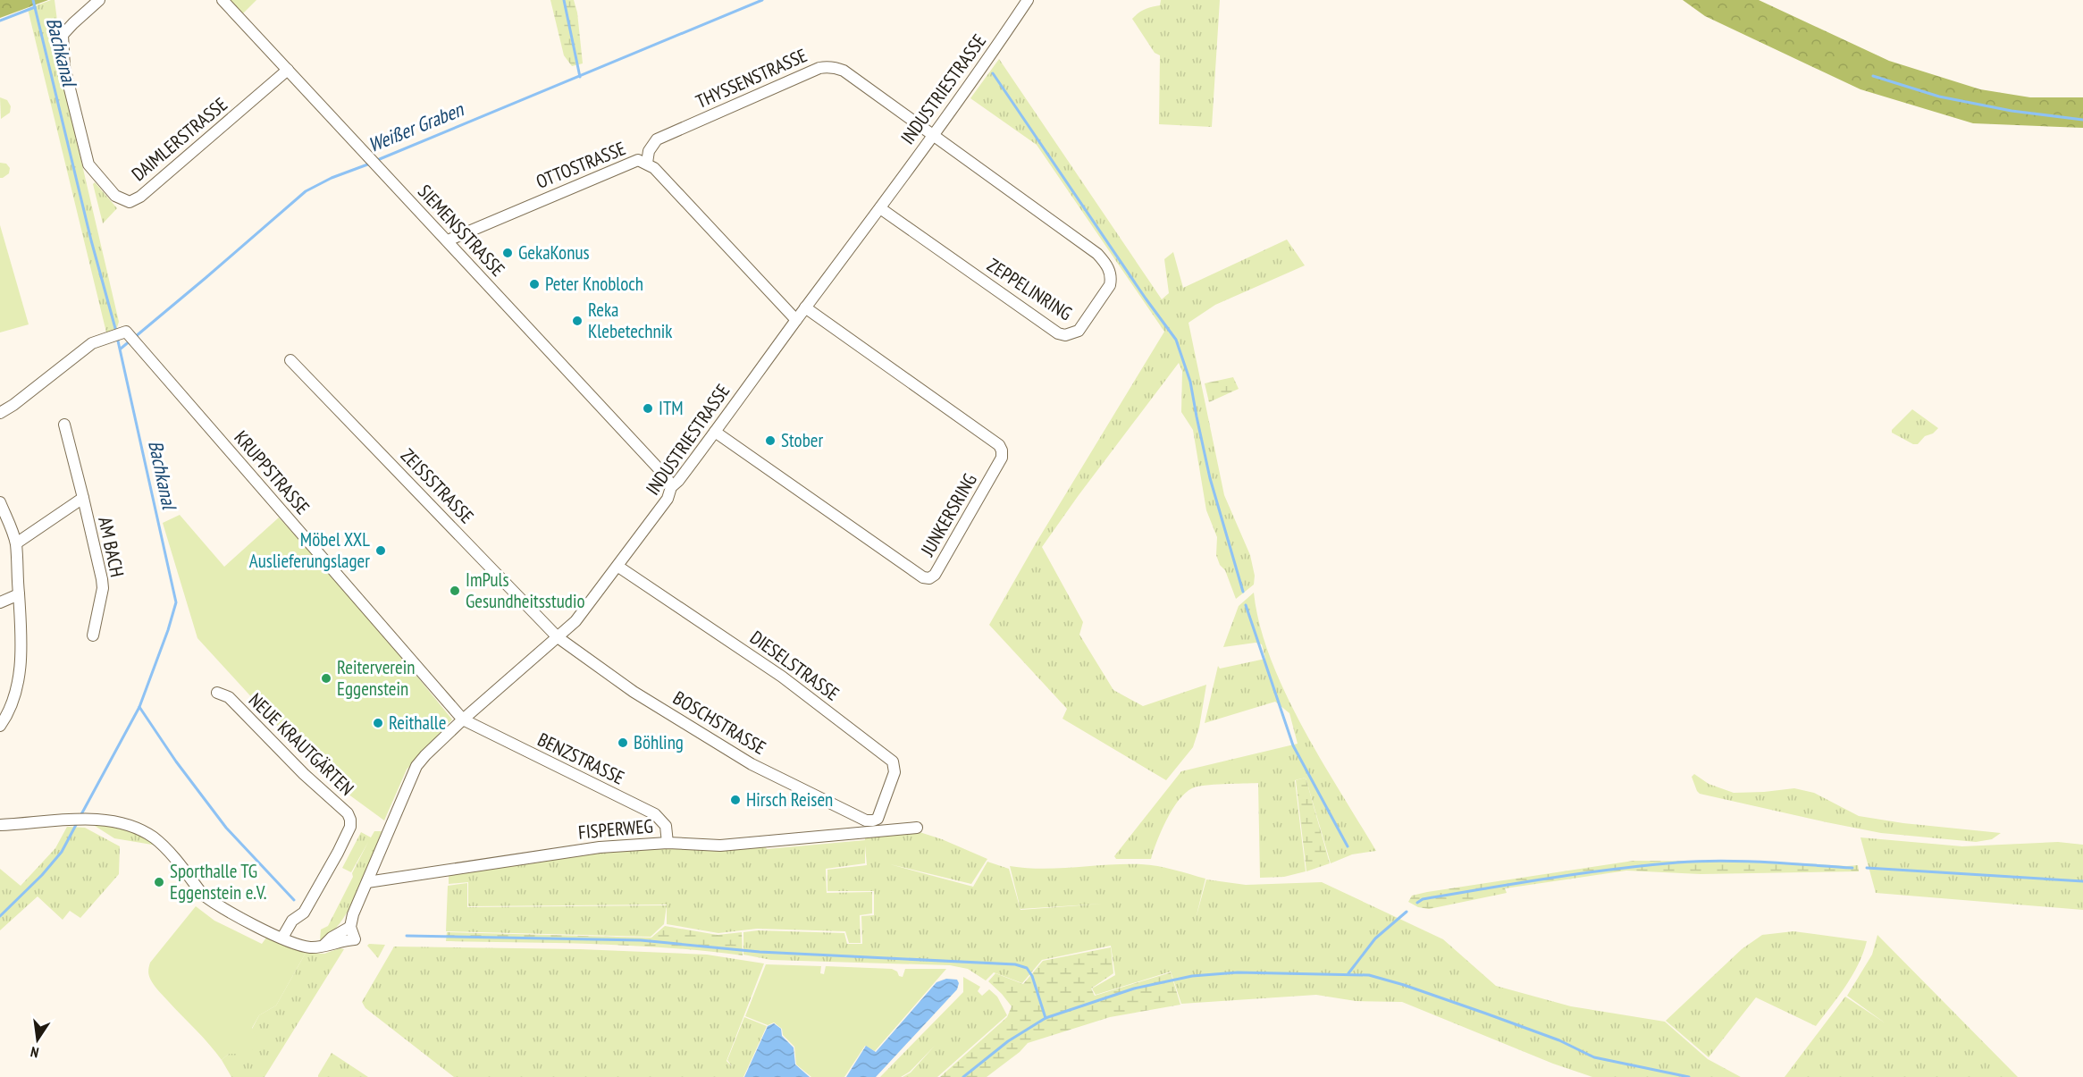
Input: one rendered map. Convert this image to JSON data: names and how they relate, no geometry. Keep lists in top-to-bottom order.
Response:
{
  "streets": {
    "street": [
      "THYSSENSTRASSE",
      "INDUSTRIESTRASSE",
      "DAIMLERSTRASSE",
      "OTTOSTRASSE",
      "SIEMENSSTRASSE",
      "ZEPPELINRING",
      "KRUPPSTRASSE",
      "ZEISSSTRASSE",
      "JUNKERSRING",
      "AM BACH",
      "DIESELSTRASSE",
      "BOSCHSTRASSE",
      "NEUE KRAUTGÄRTEN",
      "BENZSTRASSE",
      "FISPERWEG"
    ]
  },
  "crossings": [
    ["THYSSENSTRASSE", "INDUSTRIESTRASSE"],
    ["THYSSENSTRASSE", "OTTOSTRASSE"],
    ["THYSSENSTRASSE", "ZEPPELINRING"],
    ["INDUSTRIESTRASSE", "OTTOSTRASSE"],
    ["INDUSTRIESTRASSE", "SIEMENSSTRASSE"],
    ["INDUSTRIESTRASSE", "ZEPPELINRING"],
    ["INDUSTRIESTRASSE", "KRUPPSTRASSE"],
    ["INDUSTRIESTRASSE", "ZEISSSTRASSE"],
    ["INDUSTRIESTRASSE", "JUNKERSRING"],
    ["INDUSTRIESTRASSE", "DIESELSTRASSE"],
    ["INDUSTRIESTRASSE", "BOSCHSTRASSE"],
    ["INDUSTRIESTRASSE", "BENZSTRASSE"],
    ["INDUSTRIESTRASSE", "FISPERWEG"],
    ["DAIMLERSTRASSE", "SIEMENSSTRASSE"],
    ["OTTOSTRASSE", "SIEMENSSTRASSE"],
    ["KRUPPSTRASSE", "BENZSTRASSE"],
    ["ZEISSSTRASSE", "BOSCHSTRASSE"],
    ["DIESELSTRASSE", "BOSCHSTRASSE"],
    ["BENZSTRASSE", "FISPERWEG"]
  ],
  "water": ["Bachkanal", "Weißer Graben"],
  "places": [
    "GekaKonus",
    "Peter Knobloch",
    "Reka Klebetechnik",
    "ITM",
    "Stober",
    "Möbel XXL Auslieferungslager",
    "ImPuls Gesundheitsstudio",
    "Reiterverein Eggenstein",
    "Reithalle",
    "Böhling",
    "Hirsch Reisen",
    "Sporthalle TG Eggenstein e.V."
  ],
  "north": "bottom"
}
